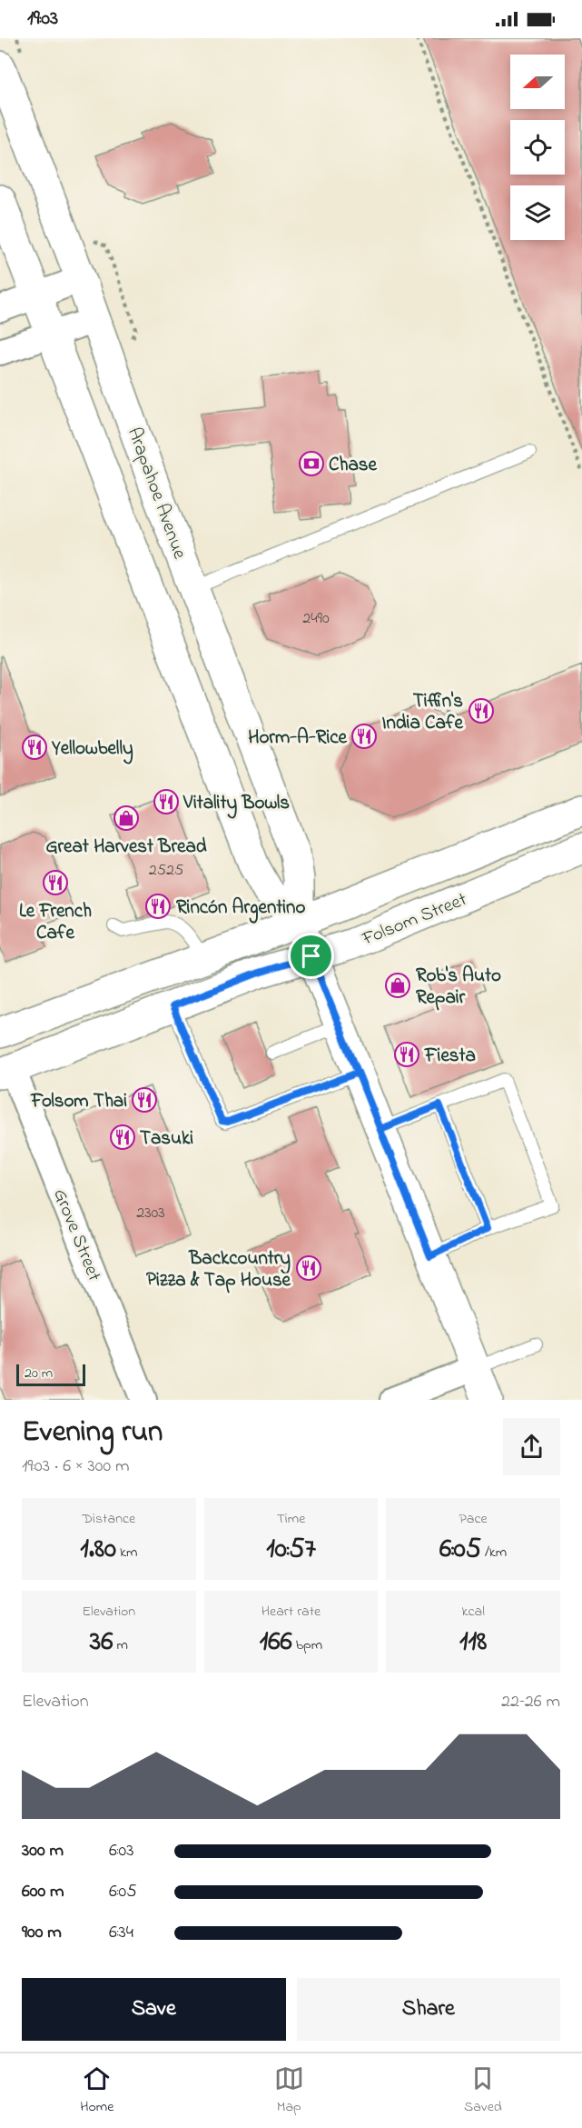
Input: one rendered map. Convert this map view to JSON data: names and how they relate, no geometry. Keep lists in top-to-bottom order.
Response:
{
  "streets": {
    "main road": ["Arapahoe Avenue", "Folsom Street"],
    "street": ["Grove Street"]
  },
  "crossings": [
    ["Arapahoe Avenue", "Folsom Street"],
    ["Folsom Street", "Grove Street"]
  ],
  "places": {
    "bank": ["Chase"],
    "restaurant": [
      "Tiffin's India Cafe",
      "Horm-A-Rice",
      "Yellowbelly",
      "Vitality Bowls",
      "Le French Cafe",
      "Rincón Argentino",
      "Fiesta",
      "Folsom Thai",
      "Tasuki",
      "Backcountry Pizza & Tap House"
    ],
    "shop": ["Great Harvest Bread", "Rob's Auto Repair"]
  },
  "house_numbers": ["2490", "2525", "2303"],
  "scale_bar": "20 m",
  "north": "left",
  "page": {
    "status": "19:03",
    "scale": "20 m",
    "heading": ["Evening run", "19:03 · 6 × 300 m"],
    "stats": [
      ["Distance", "1.80 km"],
      ["Time", "10:57"],
      ["Pace", "6:05 /km"],
      ["Elevation", "36 m"],
      ["Heart rate", "166 bpm"],
      ["kcal", "118"]
    ],
    "chart": ["Elevation", "22–26 m"],
    "list": [
      {
        "name": "300 m",
        "note": "6:03"
      },
      {
        "name": "600 m",
        "note": "6:05"
      },
      {
        "name": "900 m",
        "note": "6:34"
      }
    ],
    "buttons": ["Save", "Share"],
    "tabs": ["Home", "Map", "Saved"]
  }
}
